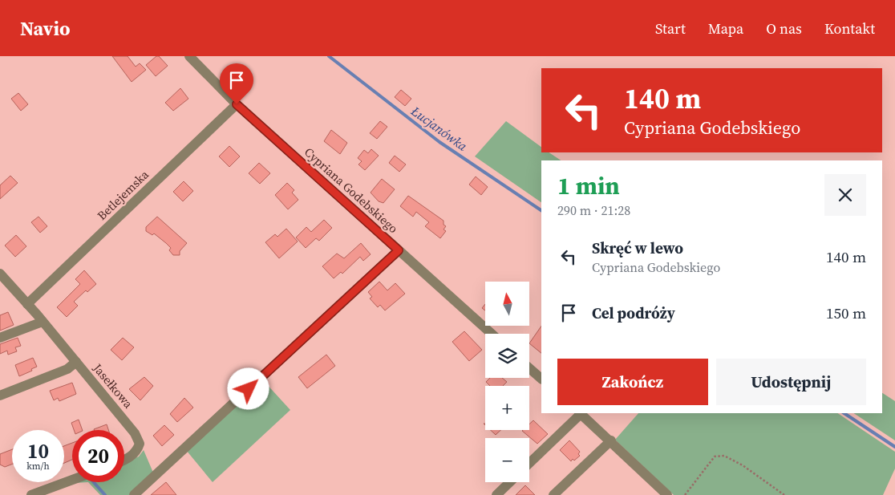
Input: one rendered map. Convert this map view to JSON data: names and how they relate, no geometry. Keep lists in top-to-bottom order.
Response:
{
  "streets": {
    "street": ["Cypriana Godebskiego", "Betlejemska", "Jasełkowa"]
  },
  "crossings": [
    ["Cypriana Godebskiego", "Betlejemska"],
    ["Betlejemska", "Jasełkowa"]
  ],
  "water": ["Łucjanówka"],
  "north": "top",
  "page": {
    "header": "Navio",
    "nav": [
      "Start",
      "Mapa",
      "O nas",
      "Kontakt"
    ],
    "turn": ["140 m", "Cypriana Godebskiego"],
    "heading": ["1 min", "290 m · 21:28"],
    "list": [
      {
        "name": "Skręć w lewo",
        "note": "Cypriana Godebskiego",
        "value": "140 m"
      },
      {
        "name": "Cel podróży",
        "value": "150 m"
      }
    ],
    "map_buttons": ["+", "−"],
    "buttons": ["Zakończ", "Udostępnij"],
    "speed": "10 km/h",
    "limit": "20"
  }
}
